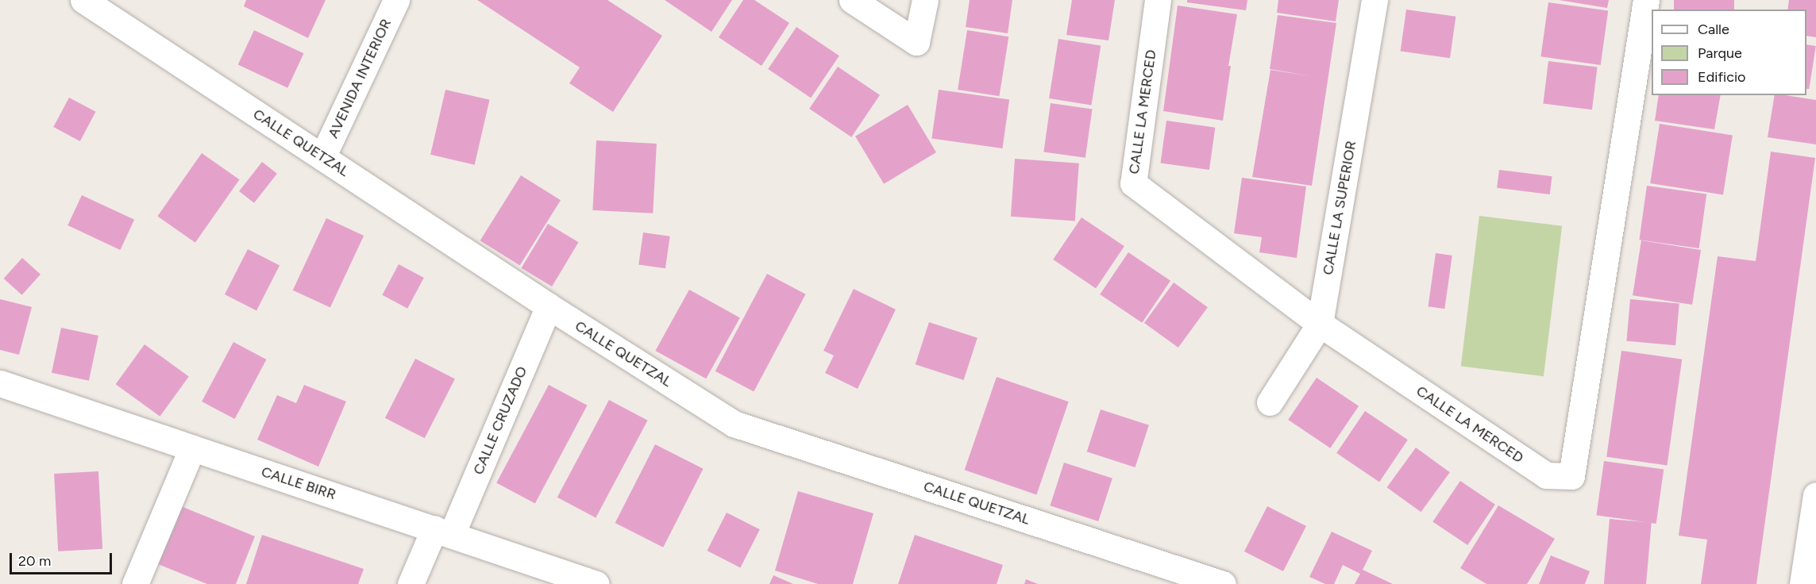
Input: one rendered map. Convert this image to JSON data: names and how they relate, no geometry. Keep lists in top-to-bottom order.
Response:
{
  "streets": {
    "street": [
      "AVENIDA INTERIOR",
      "CALLE LA MERCED",
      "CALLE QUETZAL",
      "CALLE LA SUPERIOR",
      "CALLE CRUZADO",
      "CALLE BIRR"
    ]
  },
  "crossings": [
    ["AVENIDA INTERIOR", "CALLE QUETZAL"],
    ["CALLE LA MERCED", "CALLE LA SUPERIOR"],
    ["CALLE QUETZAL", "CALLE CRUZADO"],
    ["CALLE CRUZADO", "CALLE BIRR"]
  ],
  "legend": ["Calle", "Parque", "Edificio"],
  "scale_bar": "20 m"
}
